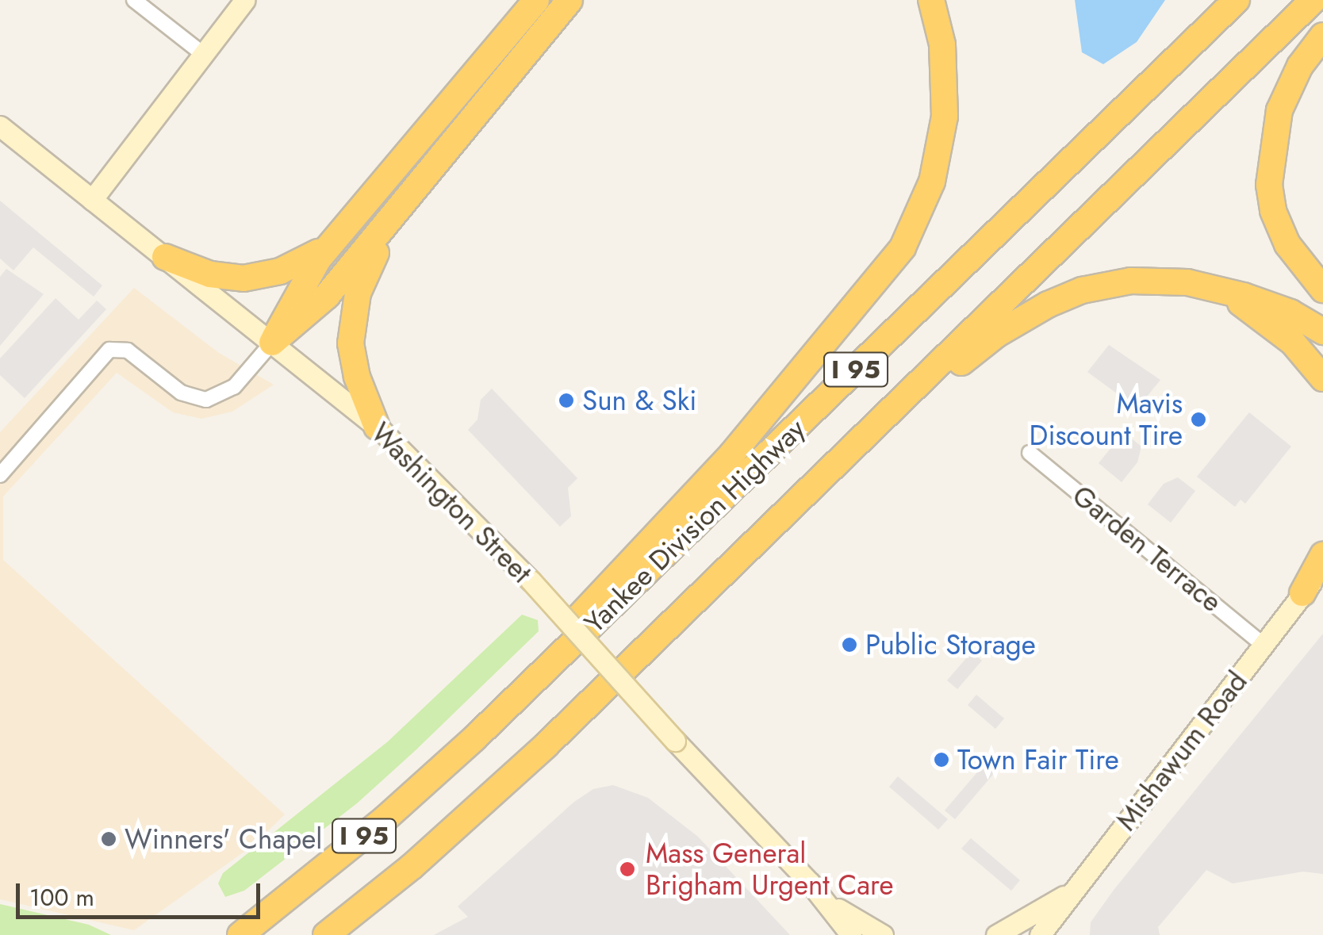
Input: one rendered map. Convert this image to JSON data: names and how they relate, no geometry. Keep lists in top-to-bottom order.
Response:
{
  "streets": {
    "highway": ["I 95", "Yankee Division Highway"],
    "main road": ["Washington Street", "Mishawum Road"],
    "street": ["Garden Terrace"]
  },
  "crossings": [
    ["Garden Terrace", "Mishawum Road"]
  ],
  "places": [
    "Sun & Ski",
    "Mavis Discount Tire",
    "Public Storage",
    "Town Fair Tire",
    "Winners' Chapel",
    "Mass General Brigham Urgent Care"
  ],
  "scale_bar": "100 m"
}
